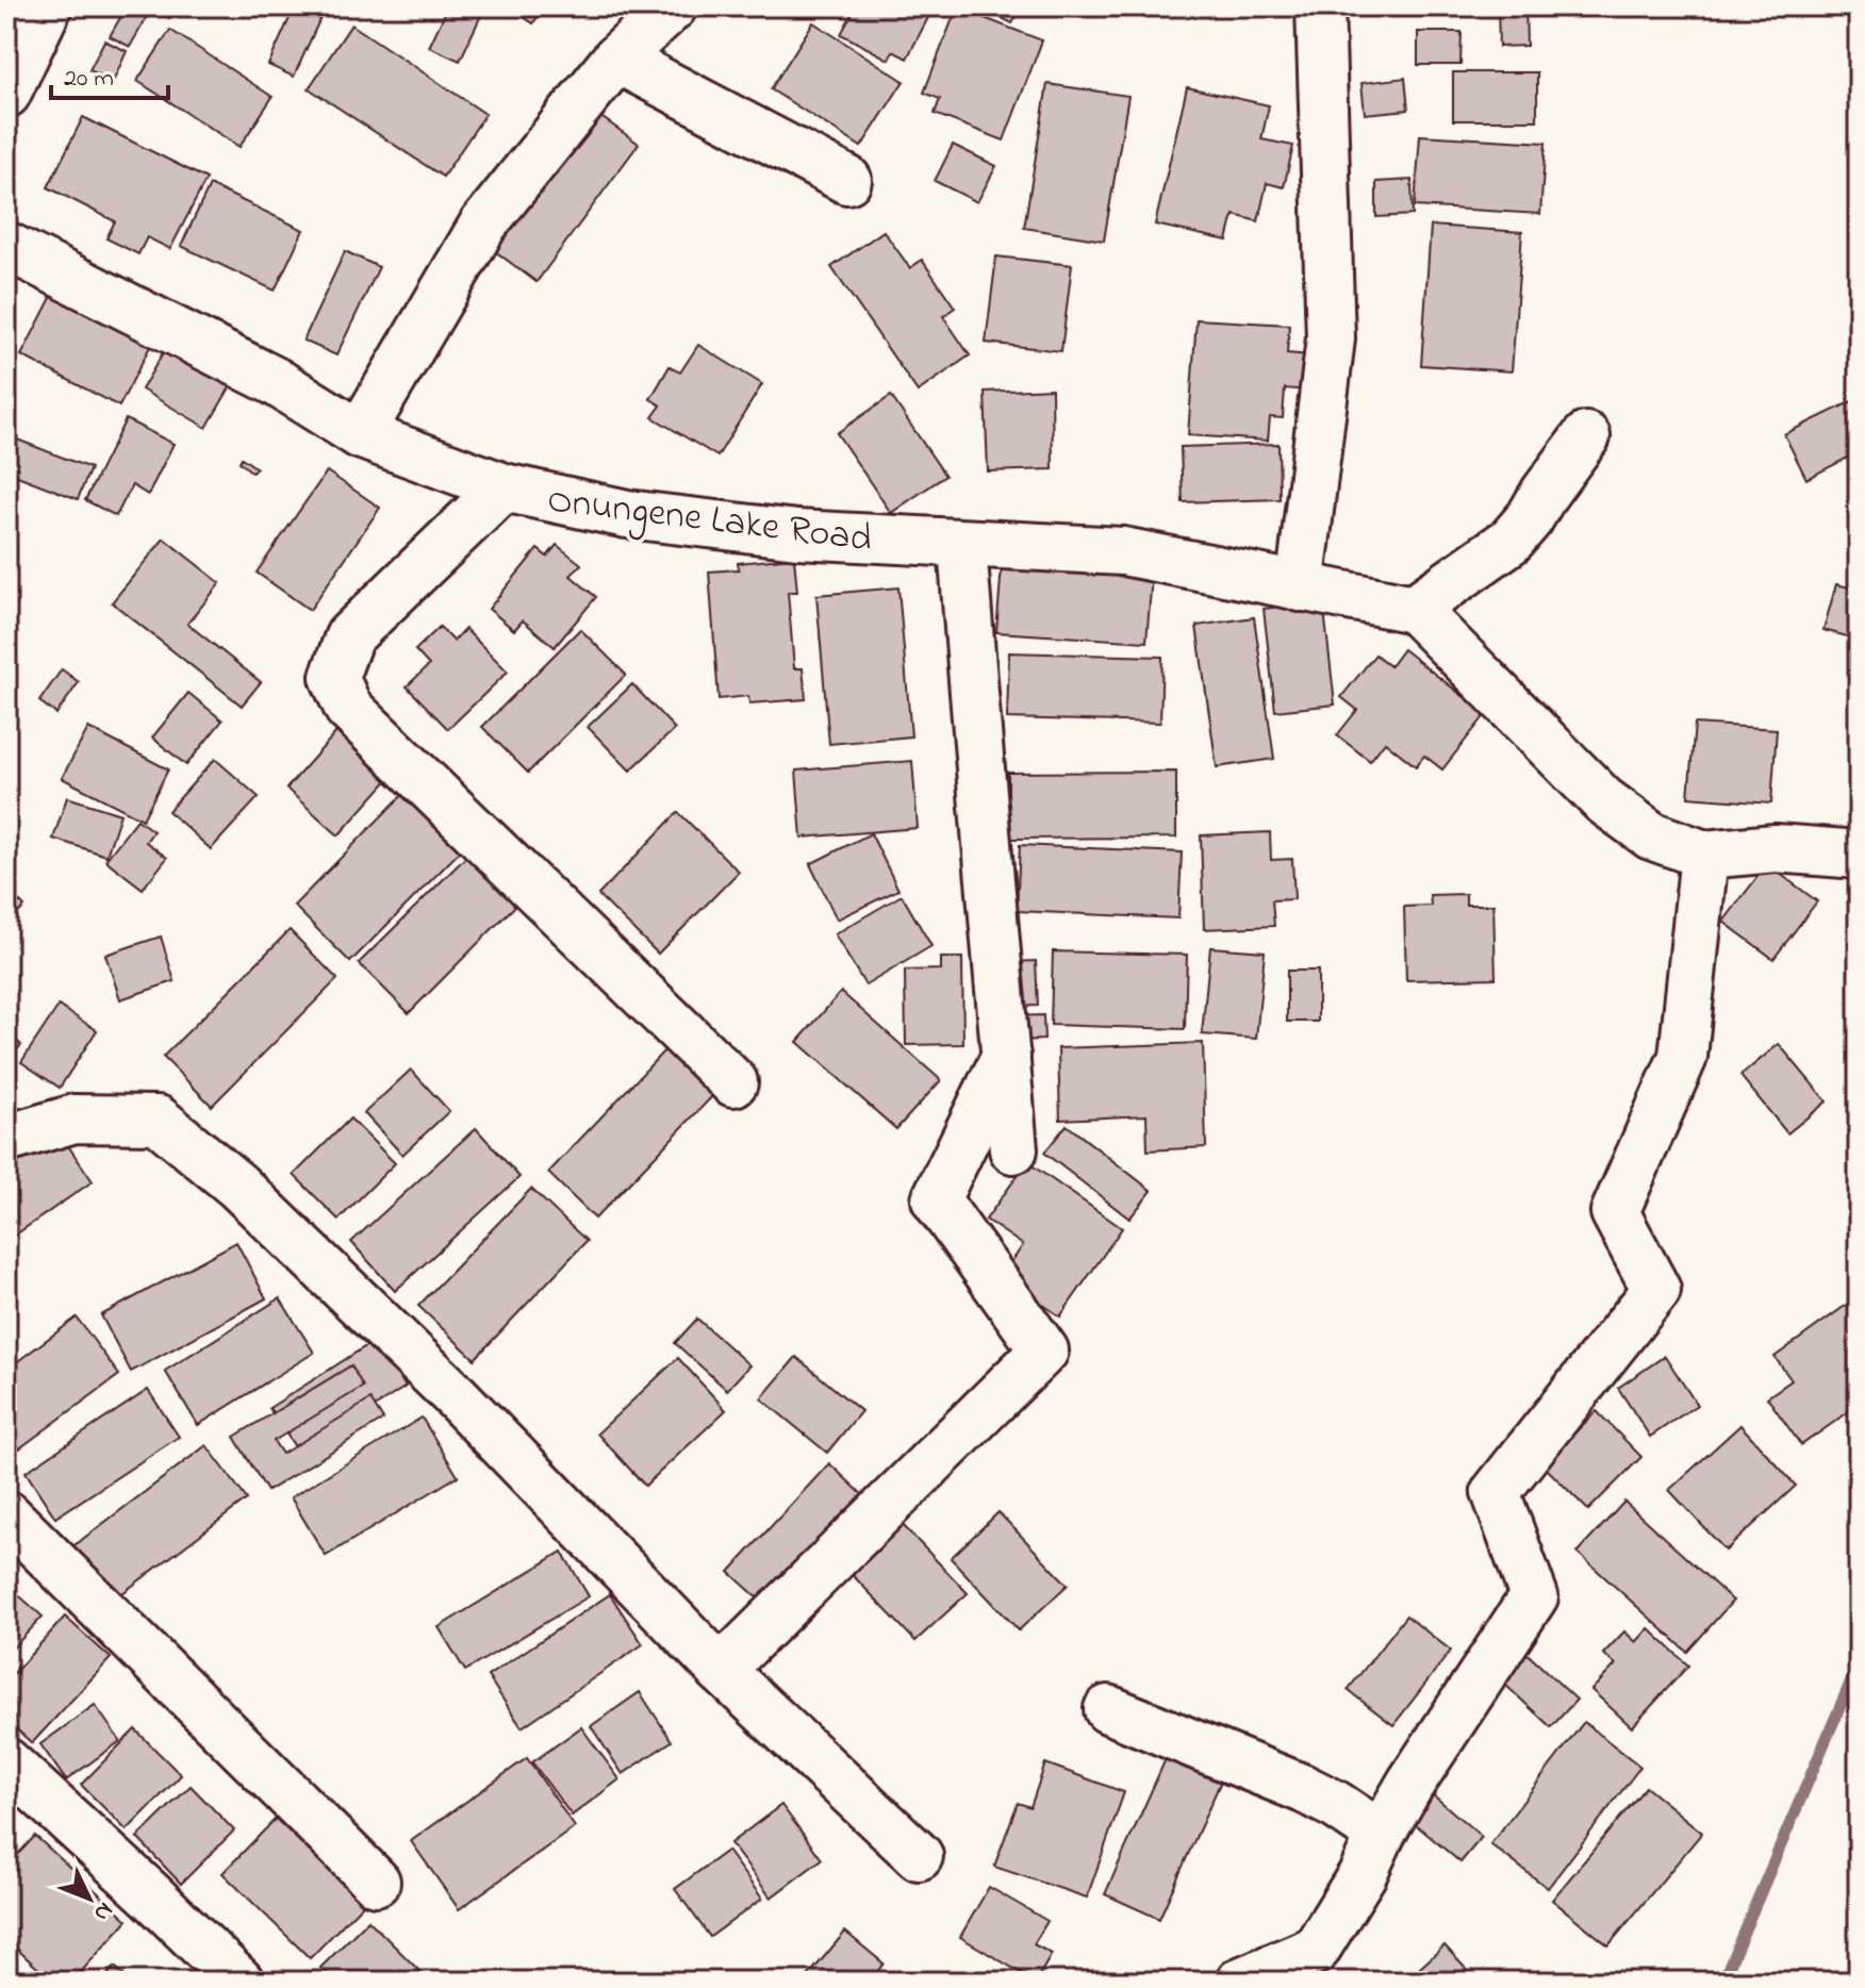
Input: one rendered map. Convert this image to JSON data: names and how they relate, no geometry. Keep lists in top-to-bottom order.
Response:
{
  "streets": {
    "street": ["Onungene Lake Road"]
  },
  "scale_bar": "20 m",
  "north": "bottom right"
}
